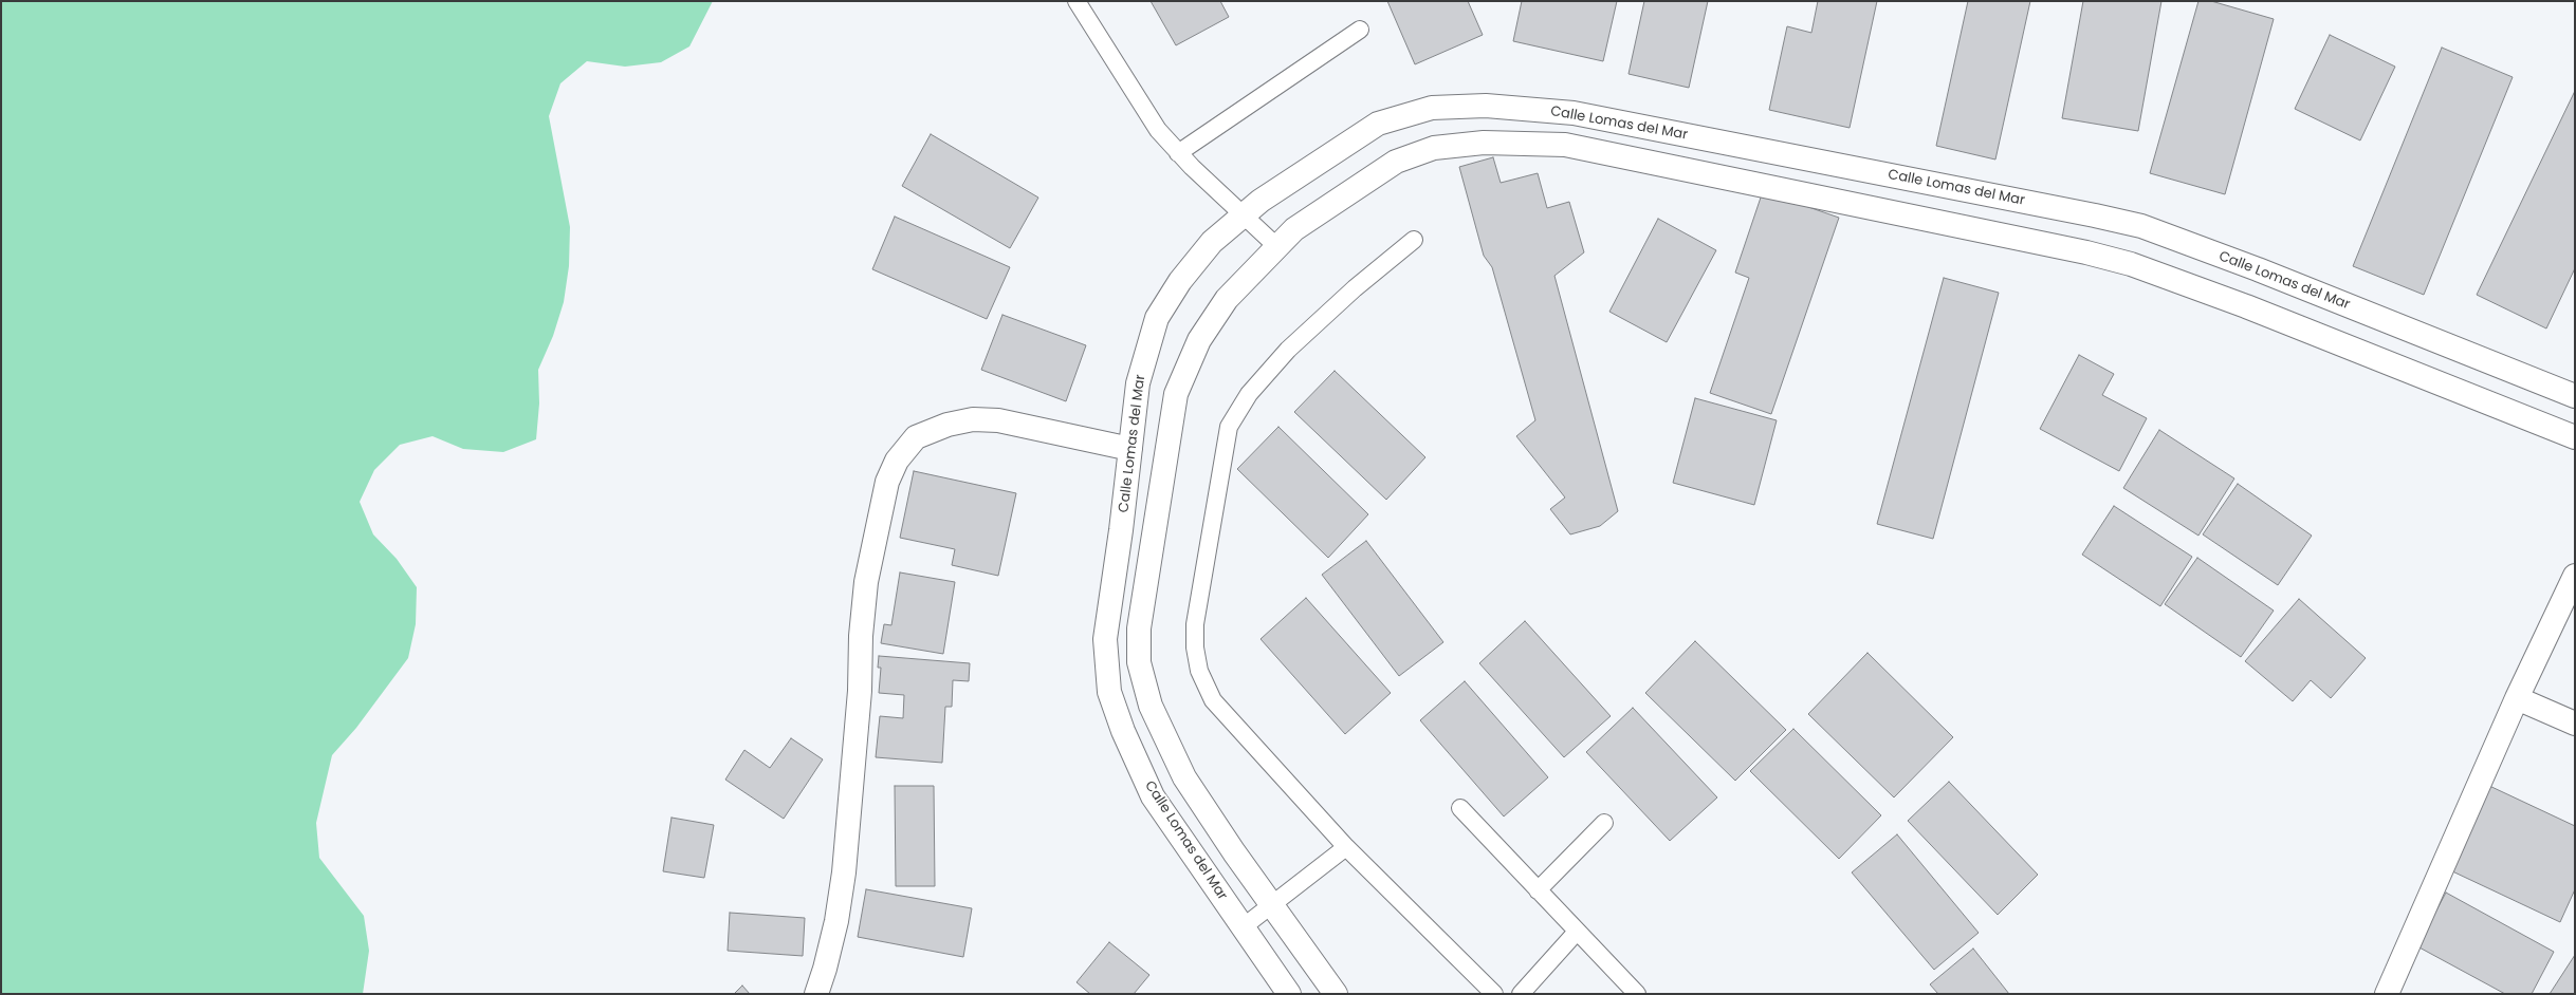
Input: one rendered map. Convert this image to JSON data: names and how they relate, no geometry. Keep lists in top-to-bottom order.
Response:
{
  "streets": {
    "street": ["Calle Lomas del Mar"]
  }
}
